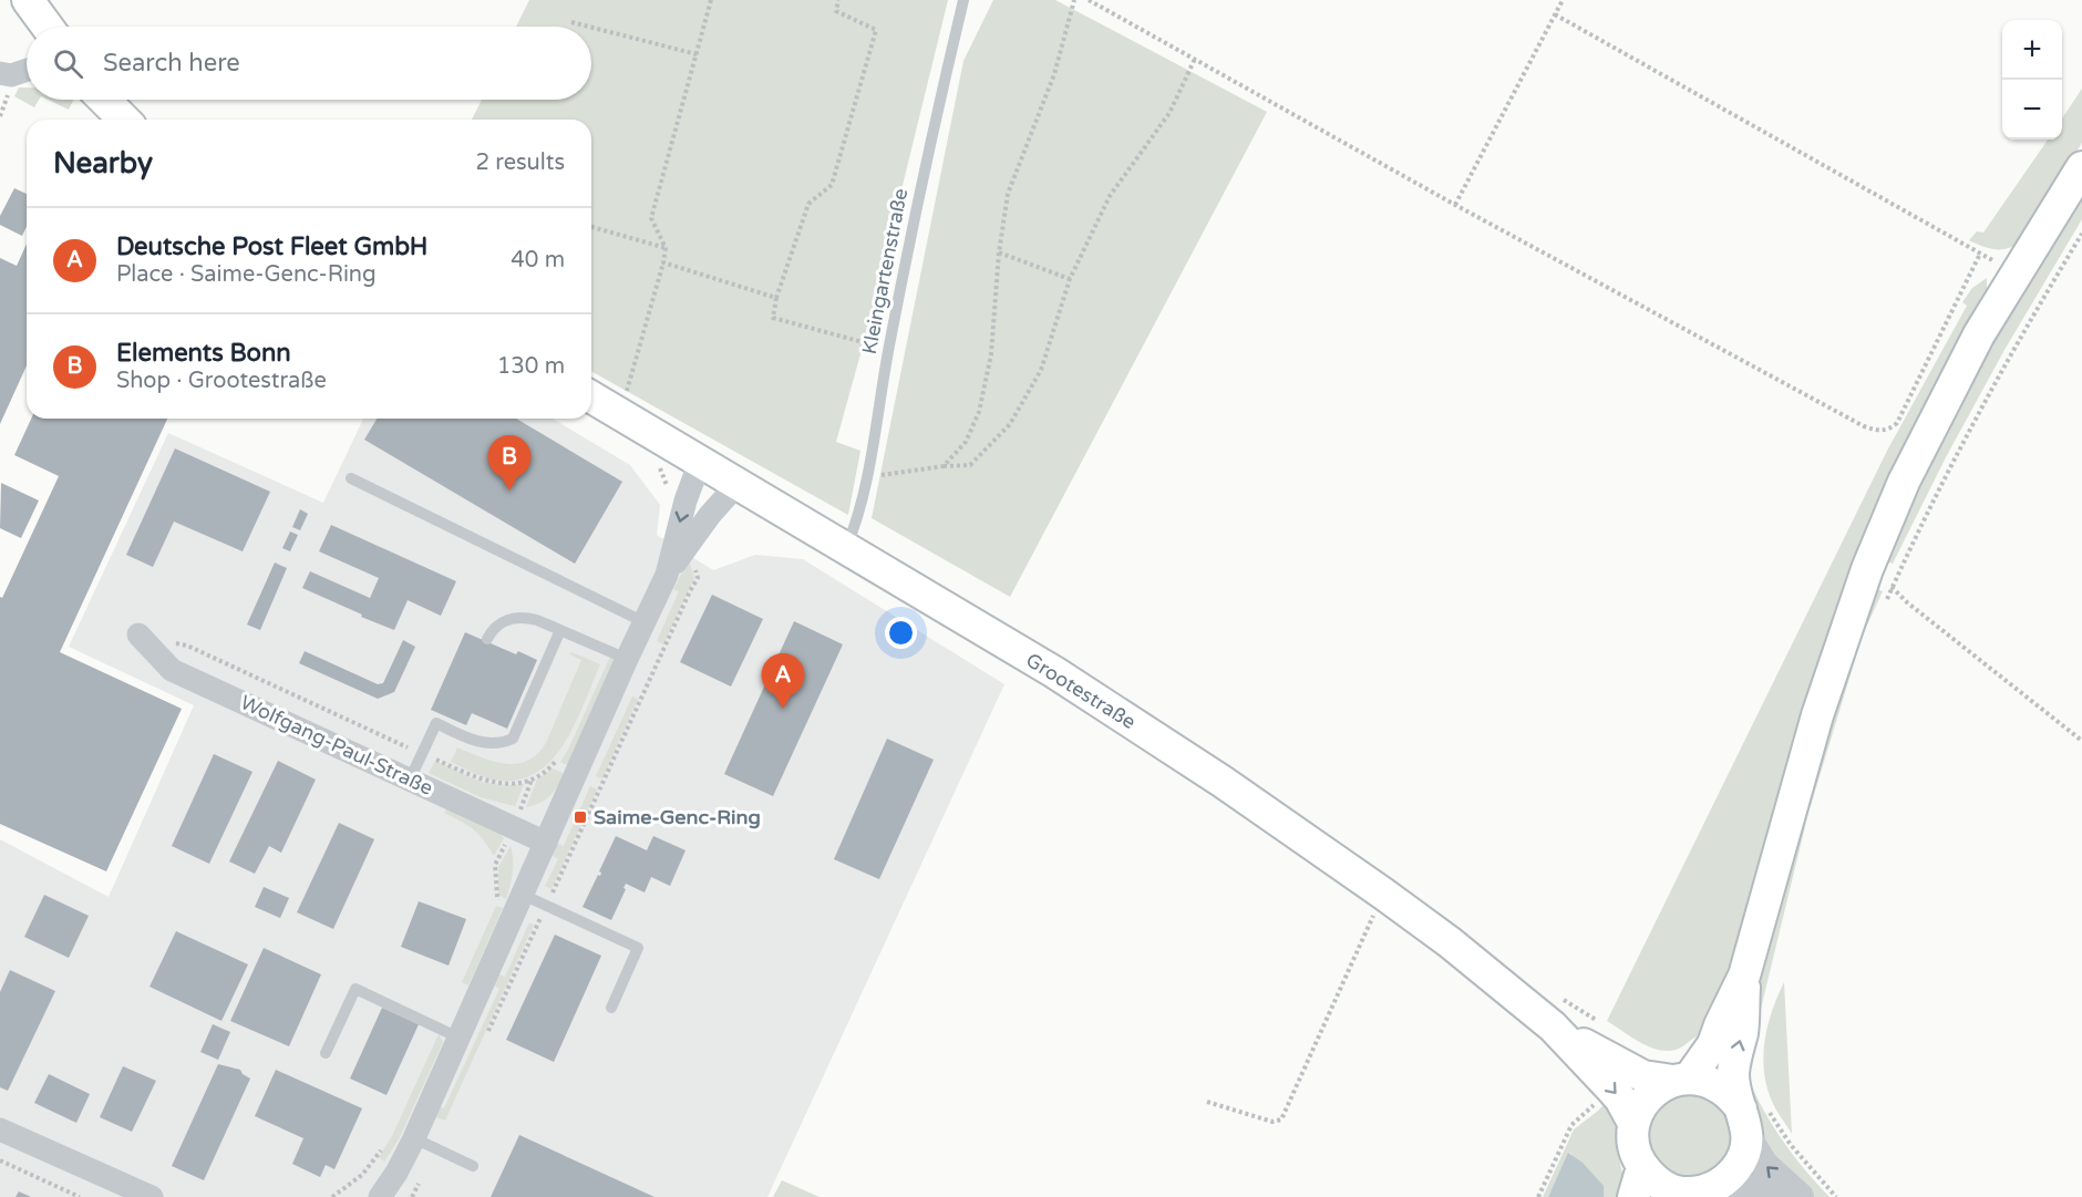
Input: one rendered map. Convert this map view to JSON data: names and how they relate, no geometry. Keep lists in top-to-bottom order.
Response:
{
  "streets": {
    "main road": ["Grootestraße"],
    "street": ["Wolfgang-Paul-Straße"],
    "lane": ["Kleingartenstraße"]
  },
  "crossings": [
    ["Kleingartenstraße", "Grootestraße"]
  ],
  "places": {
    "transit": ["Saime-Genc-Ring"]
  },
  "page": {
    "map_buttons": ["+", "−"],
    "search": "Search here",
    "heading": ["Nearby", "2 results"],
    "list": [
      {
        "mark": "A",
        "name": "Deutsche Post Fleet GmbH",
        "note": "Place · Saime-Genc-Ring",
        "value": "40 m"
      },
      {
        "mark": "B",
        "name": "Elements Bonn",
        "note": "Shop · Grootestraße",
        "value": "130 m"
      }
    ],
    "pins": ["B", "A"]
  }
}
